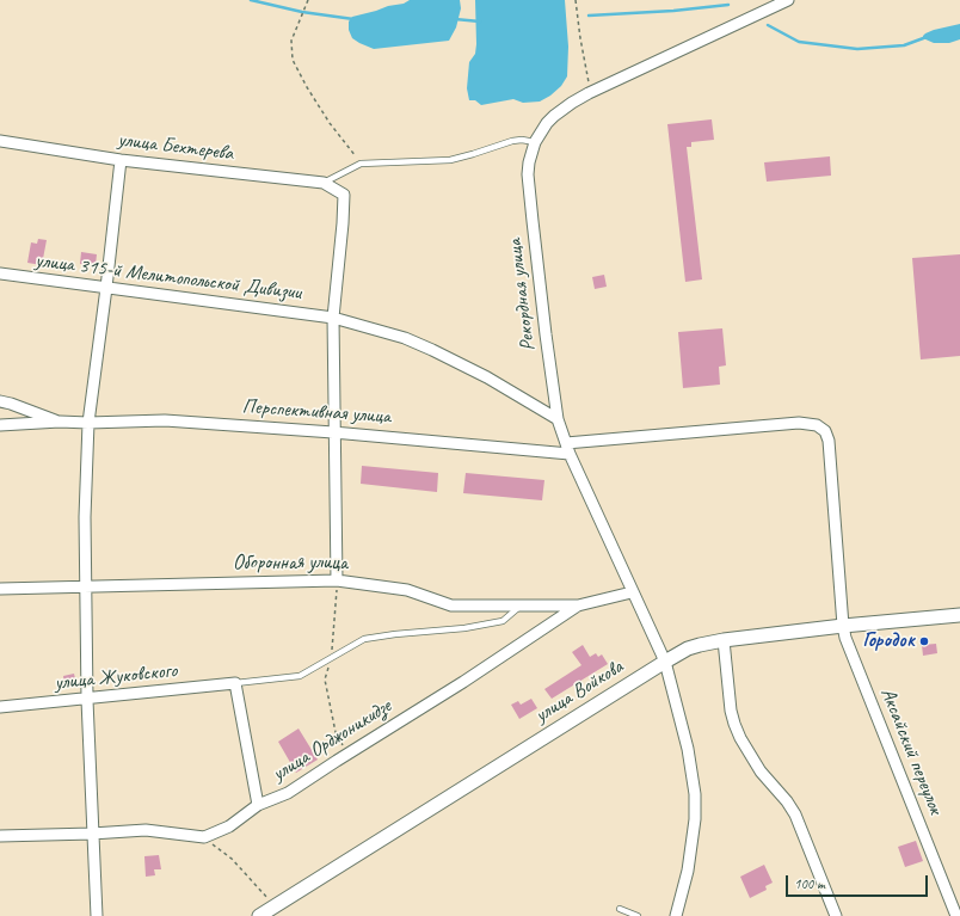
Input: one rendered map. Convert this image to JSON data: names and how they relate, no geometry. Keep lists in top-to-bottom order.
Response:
{
  "streets": {
    "street": [
      "улица Бехтерева",
      "улица 315-й Мелитопольской Дивизии",
      "Рекордная улица",
      "Перспективная улица",
      "Оборонная улица",
      "улица Жуковского",
      "улица Войкова",
      "улица Орджоникидзе",
      "Аксайский переулок"
    ]
  },
  "crossings": [
    ["улица Бехтерева", "улица 315-й Мелитопольской Дивизии"],
    ["улица 315-й Мелитопольской Дивизии", "Рекордная улица"],
    ["Рекордная улица", "Перспективная улица"],
    ["Рекордная улица", "улица Войкова"],
    ["Рекордная улица", "улица Орджоникидзе"],
    ["Рекордная улица", "Аксайский переулок"],
    ["Оборонная улица", "улица Орджоникидзе"],
    ["улица Войкова", "Аксайский переулок"]
  ],
  "places": ["Городок"],
  "scale_bar": "100 m"
}
